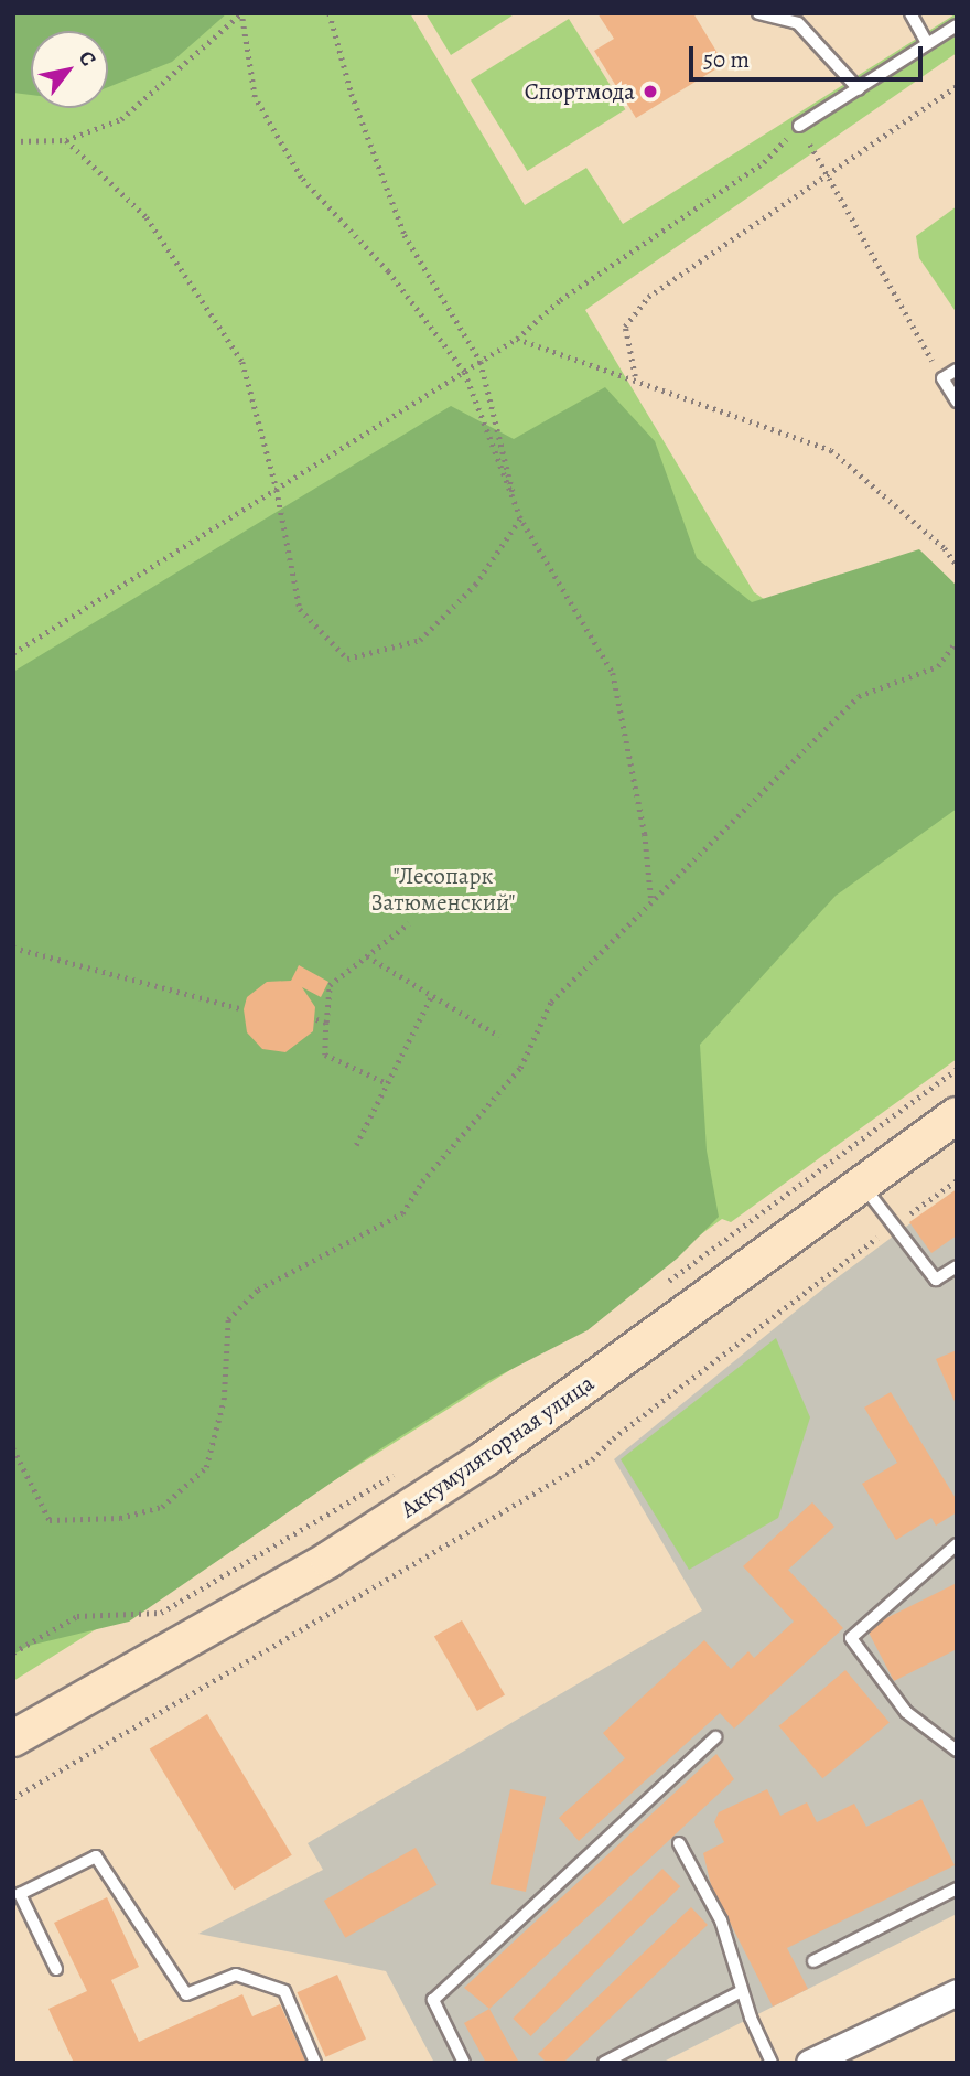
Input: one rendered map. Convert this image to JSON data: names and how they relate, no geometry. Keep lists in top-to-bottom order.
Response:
{
  "streets": {
    "street": ["Аккумуляторная улица"]
  },
  "parks": ["\"Лесопарк Затюменский\""],
  "places": ["Спортмода"],
  "scale_bar": "50 m",
  "north": "top right"
}
